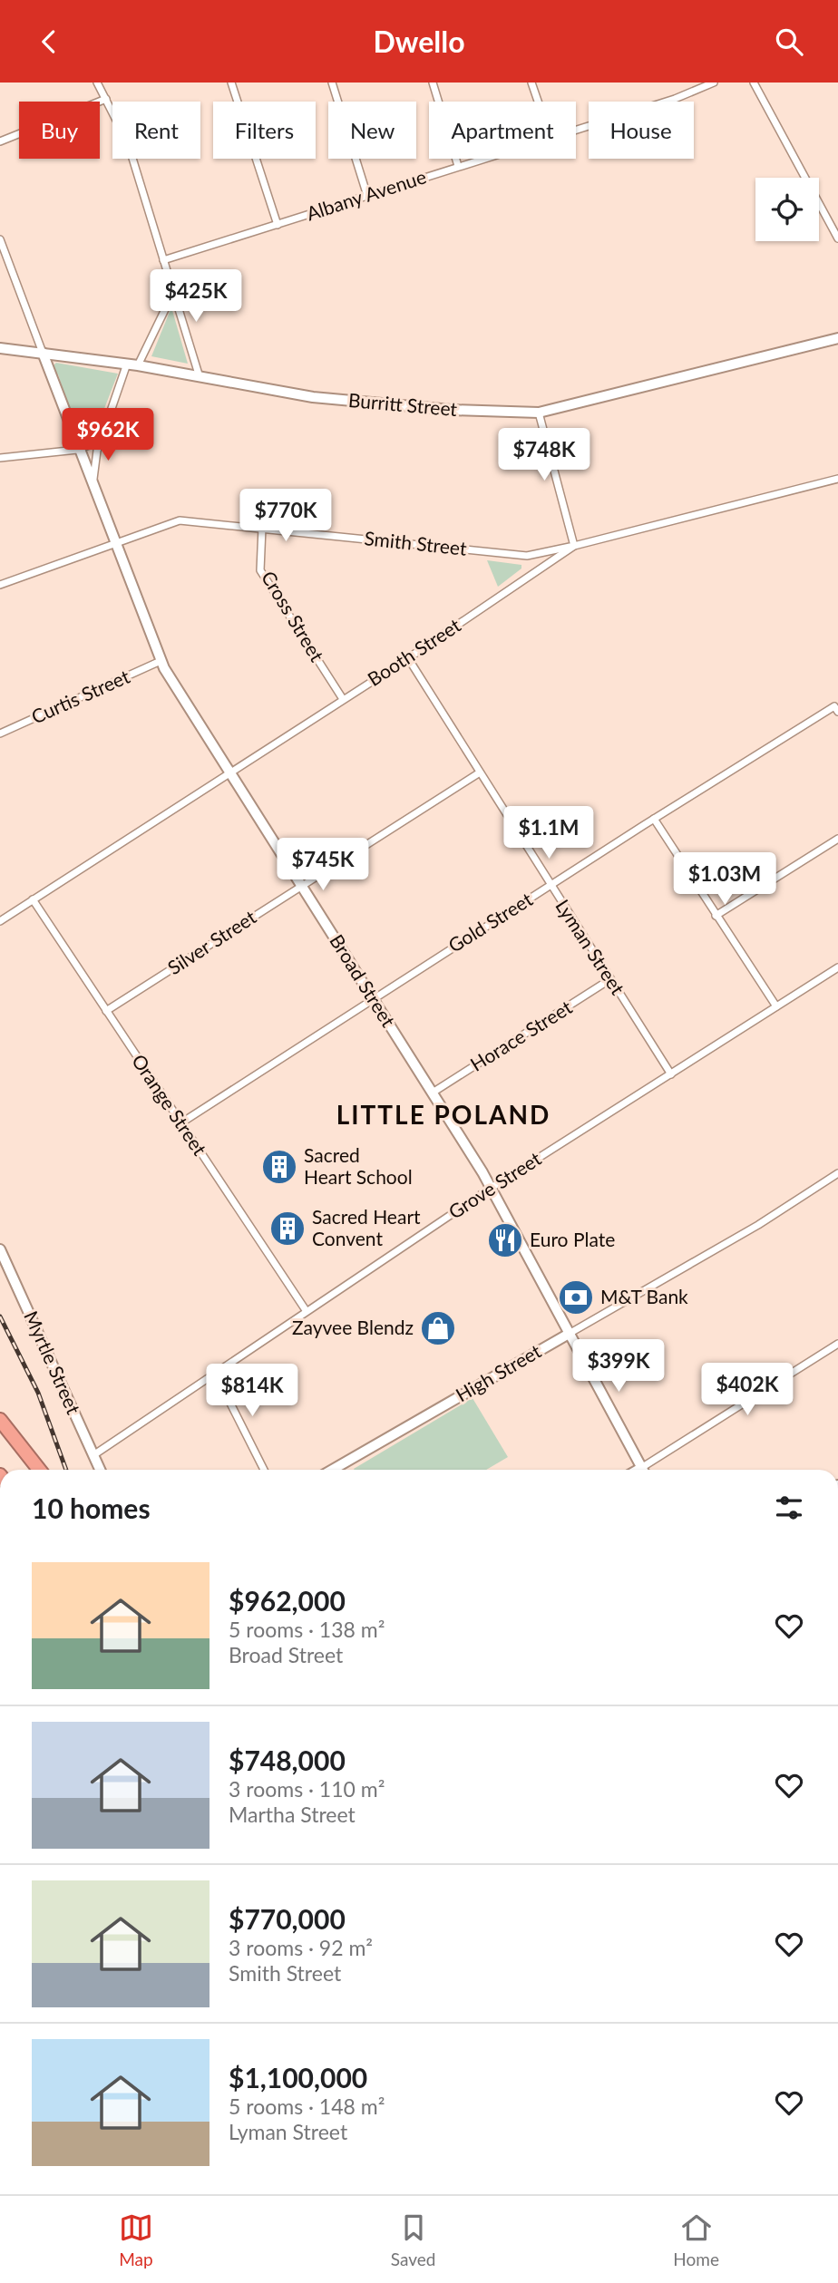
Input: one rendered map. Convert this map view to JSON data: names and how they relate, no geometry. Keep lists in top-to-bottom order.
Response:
{
  "streets": {
    "street": [
      "Albany Avenue",
      "Burritt Street",
      "Smith Street",
      "Cross Street",
      "Booth Street",
      "Curtis Street",
      "Gold Street",
      "Silver Street",
      "Lyman Street",
      "Broad Street",
      "Horace Street",
      "Orange Street",
      "Grove Street",
      "Myrtle Street",
      "High Street"
    ]
  },
  "crossings": [
    ["Burritt Street", "Broad Street"],
    ["Smith Street", "Cross Street"],
    ["Smith Street", "Booth Street"],
    ["Smith Street", "Broad Street"],
    ["Cross Street", "Booth Street"],
    ["Booth Street", "Lyman Street"],
    ["Booth Street", "Broad Street"],
    ["Booth Street", "Orange Street"],
    ["Curtis Street", "Broad Street"],
    ["Gold Street", "Lyman Street"],
    ["Gold Street", "Broad Street"],
    ["Gold Street", "Orange Street"],
    ["Silver Street", "Lyman Street"],
    ["Silver Street", "Broad Street"],
    ["Silver Street", "Orange Street"],
    ["Lyman Street", "Horace Street"],
    ["Lyman Street", "Grove Street"],
    ["Broad Street", "Horace Street"],
    ["Broad Street", "Grove Street"],
    ["Broad Street", "High Street"],
    ["Orange Street", "Grove Street"],
    ["Grove Street", "Myrtle Street"]
  ],
  "districts": ["LITTLE POLAND"],
  "places": {
    "building": ["Sacred Heart School", "Sacred Heart Convent"],
    "restaurant": ["Euro Plate"],
    "bank": ["M&T Bank"],
    "shop": ["Zayvee Blendz"]
  },
  "page": {
    "header": "Dwello",
    "chip": [
      "Buy",
      "Rent",
      "Filters",
      "New",
      "Apartment",
      "House"
    ],
    "price": [
      "$425K",
      "$962K",
      "$748K",
      "$770K",
      "$1.1M",
      "$745K",
      "$1.03M",
      "$399K",
      "$402K",
      "$814K"
    ],
    "heading": "10 homes",
    "list": [
      {
        "name": "$962,000",
        "note": "5 rooms · 138 m² · Broad Street"
      },
      {
        "name": "$748,000",
        "note": "3 rooms · 110 m² · Martha Street"
      },
      {
        "name": "$770,000",
        "note": "3 rooms · 92 m² · Smith Street"
      },
      {
        "name": "$1,100,000",
        "note": "5 rooms · 148 m² · Lyman Street"
      }
    ],
    "tabs": ["Map", "Saved", "Home"]
  }
}
